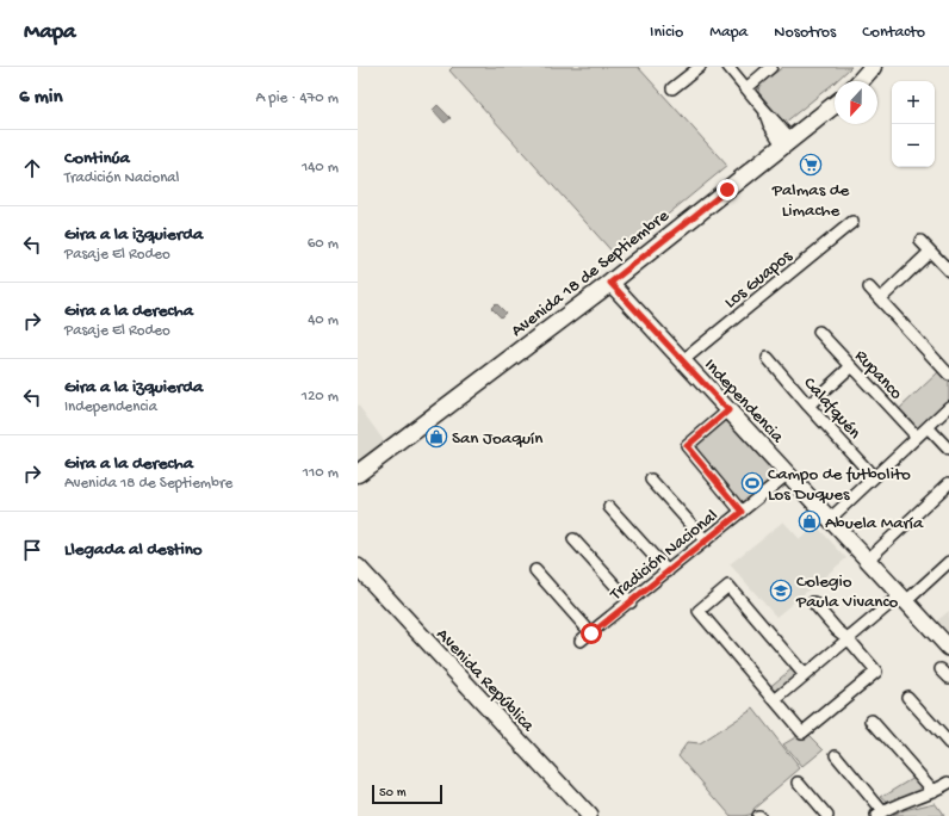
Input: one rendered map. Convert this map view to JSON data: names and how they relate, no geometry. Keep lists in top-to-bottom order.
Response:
{
  "streets": {
    "main road": ["Avenida 18 de Septiembre", "Independencia", "Avenida República"],
    "street": [
      "Los Guapos",
      "Rupanco",
      "Calafquén",
      "Tradición Nacional"
    ]
  },
  "crossings": [
    ["Avenida 18 de Septiembre", "Independencia"],
    ["Los Guapos", "Independencia"],
    ["Independencia", "Tradición Nacional"]
  ],
  "places": {
    "supermarket": ["Palmas de Limache"],
    "shop": ["San Joaquín", "Abuela María"],
    "sports": ["Campo de futbolito Los Duques"],
    "school or university": ["Colegio Paula Vivanco"]
  },
  "scale_bar": "50 m",
  "north": "bottom",
  "page": {
    "header": "Mapa",
    "nav": [
      "Inicio",
      "Mapa",
      "Nosotros",
      "Contacto"
    ],
    "heading": ["6 min", "A pie · 470 m"],
    "map_buttons": ["+", "−"],
    "list": [
      ["Continúa", "Tradición Nacional", "140 m"],
      ["Gira a la izquierda", "Pasaje El Rodeo", "60 m"],
      ["Gira a la derecha", "Pasaje El Rodeo", "40 m"],
      ["Gira a la izquierda", "Independencia", "120 m"],
      ["Gira a la derecha", "Avenida 18 de Septiembre", "110 m"],
      "Llegada al destino"
    ],
    "scale": "50 m"
  }
}
